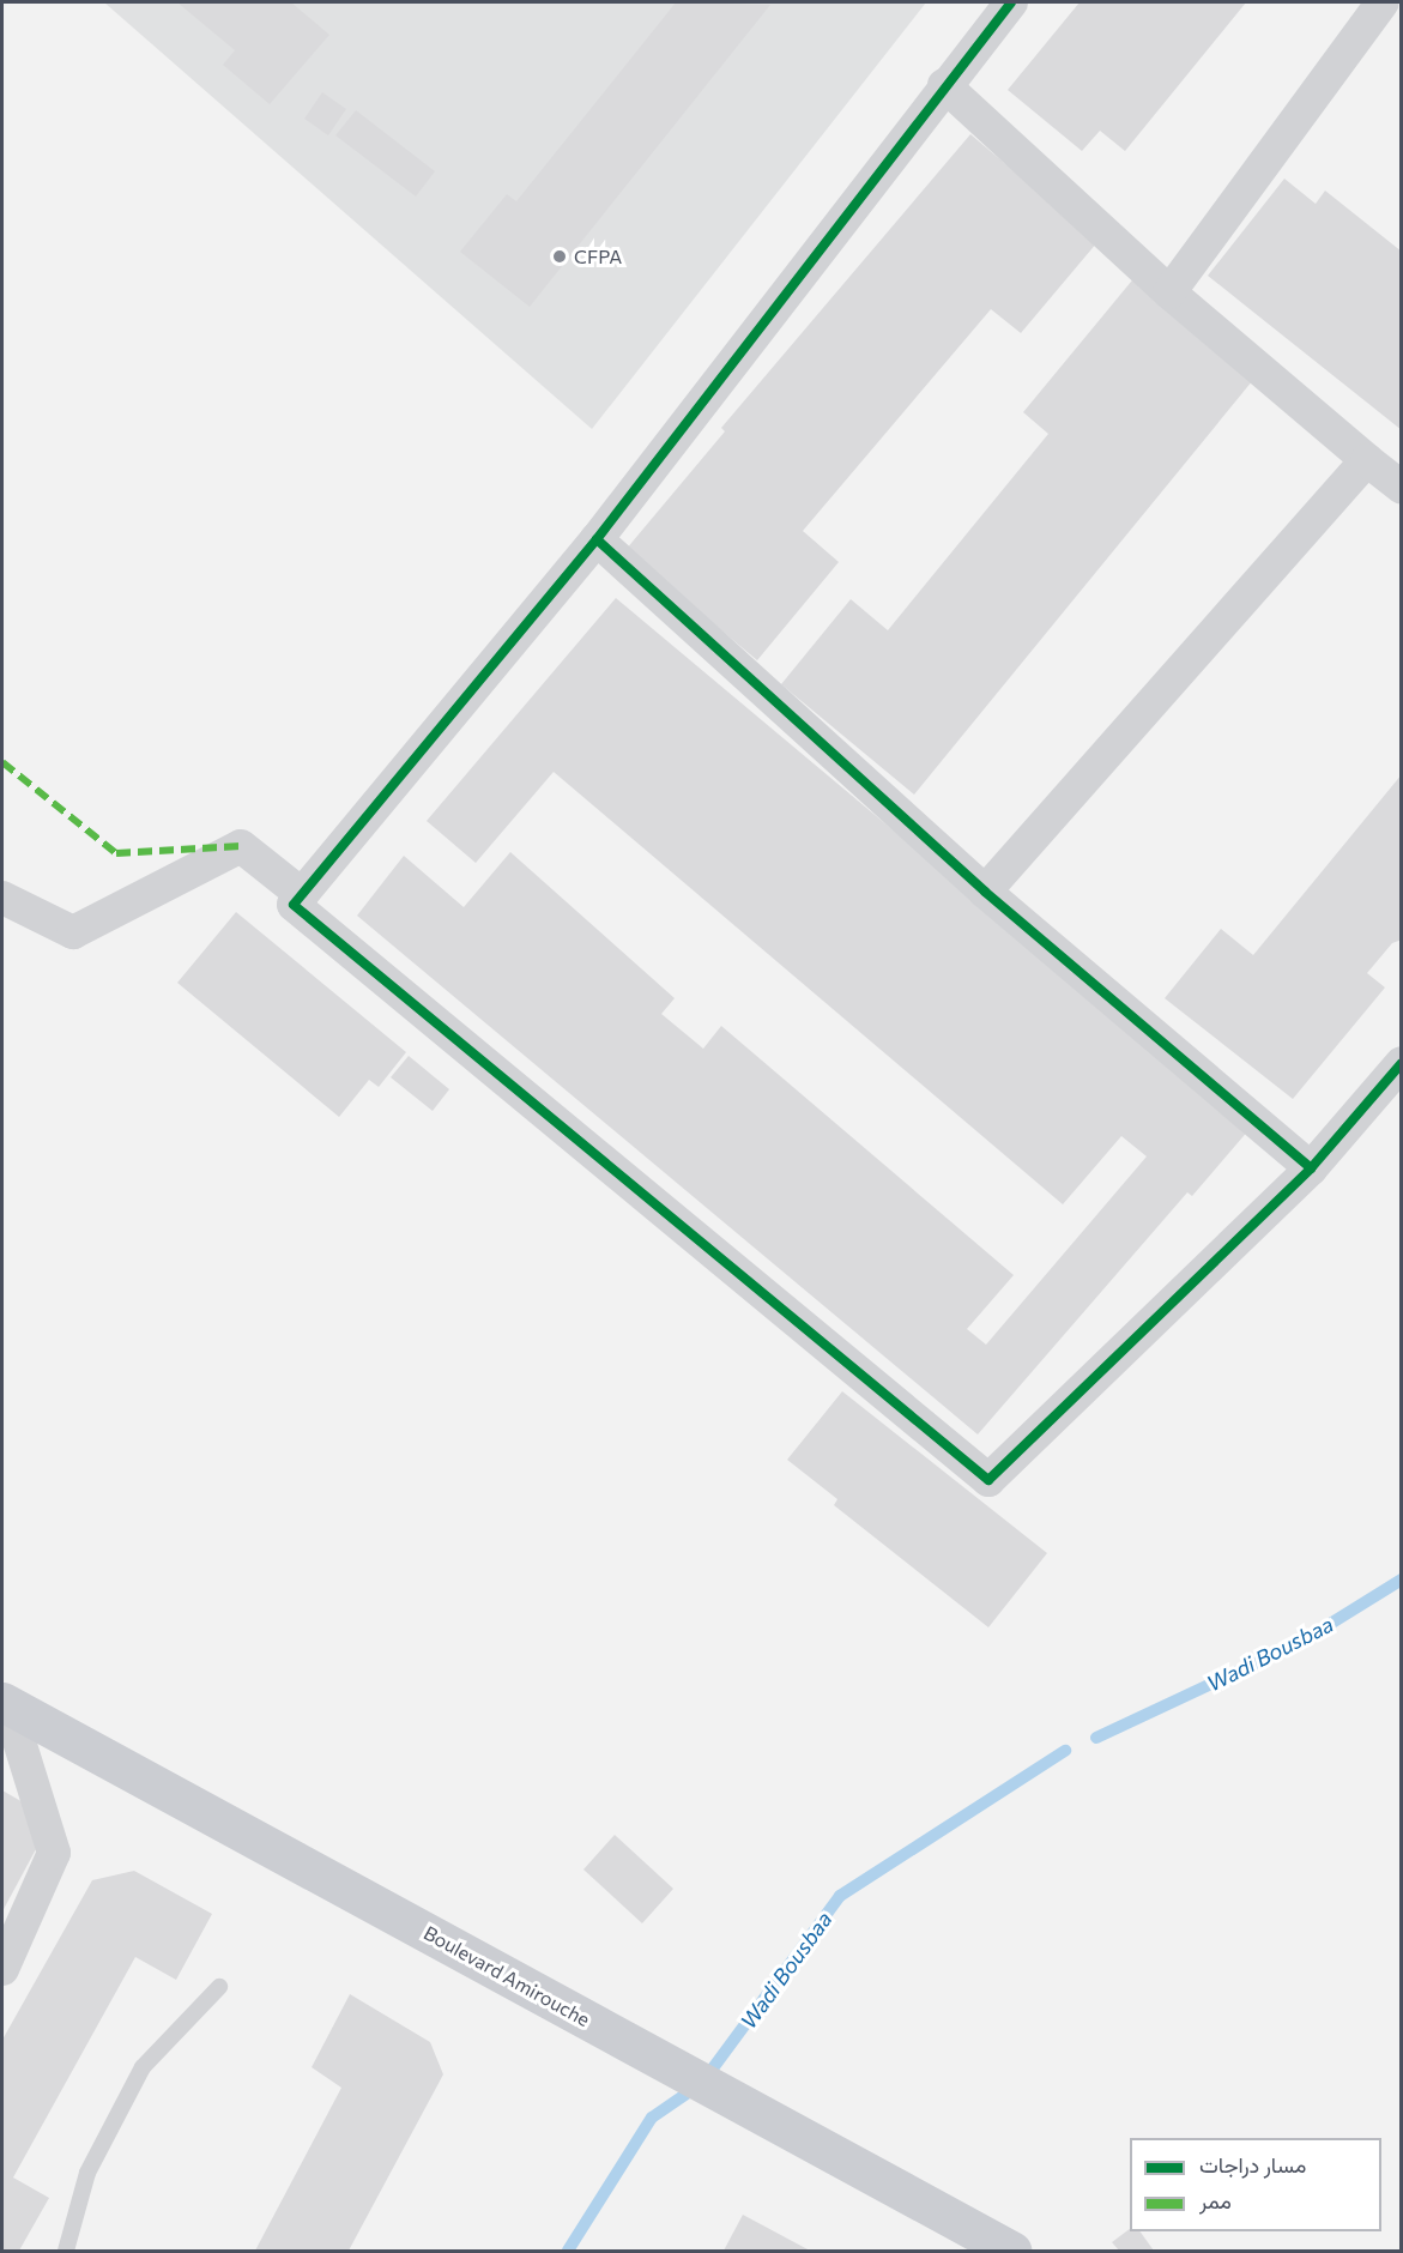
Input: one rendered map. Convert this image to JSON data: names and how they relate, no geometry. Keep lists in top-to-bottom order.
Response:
{
  "streets": {
    "main road": ["Boulevard Amirouche"]
  },
  "water": ["Wadi Bousbaa"],
  "places": ["CFPA"],
  "legend": ["مسار دراجات", "ممر"]
}
